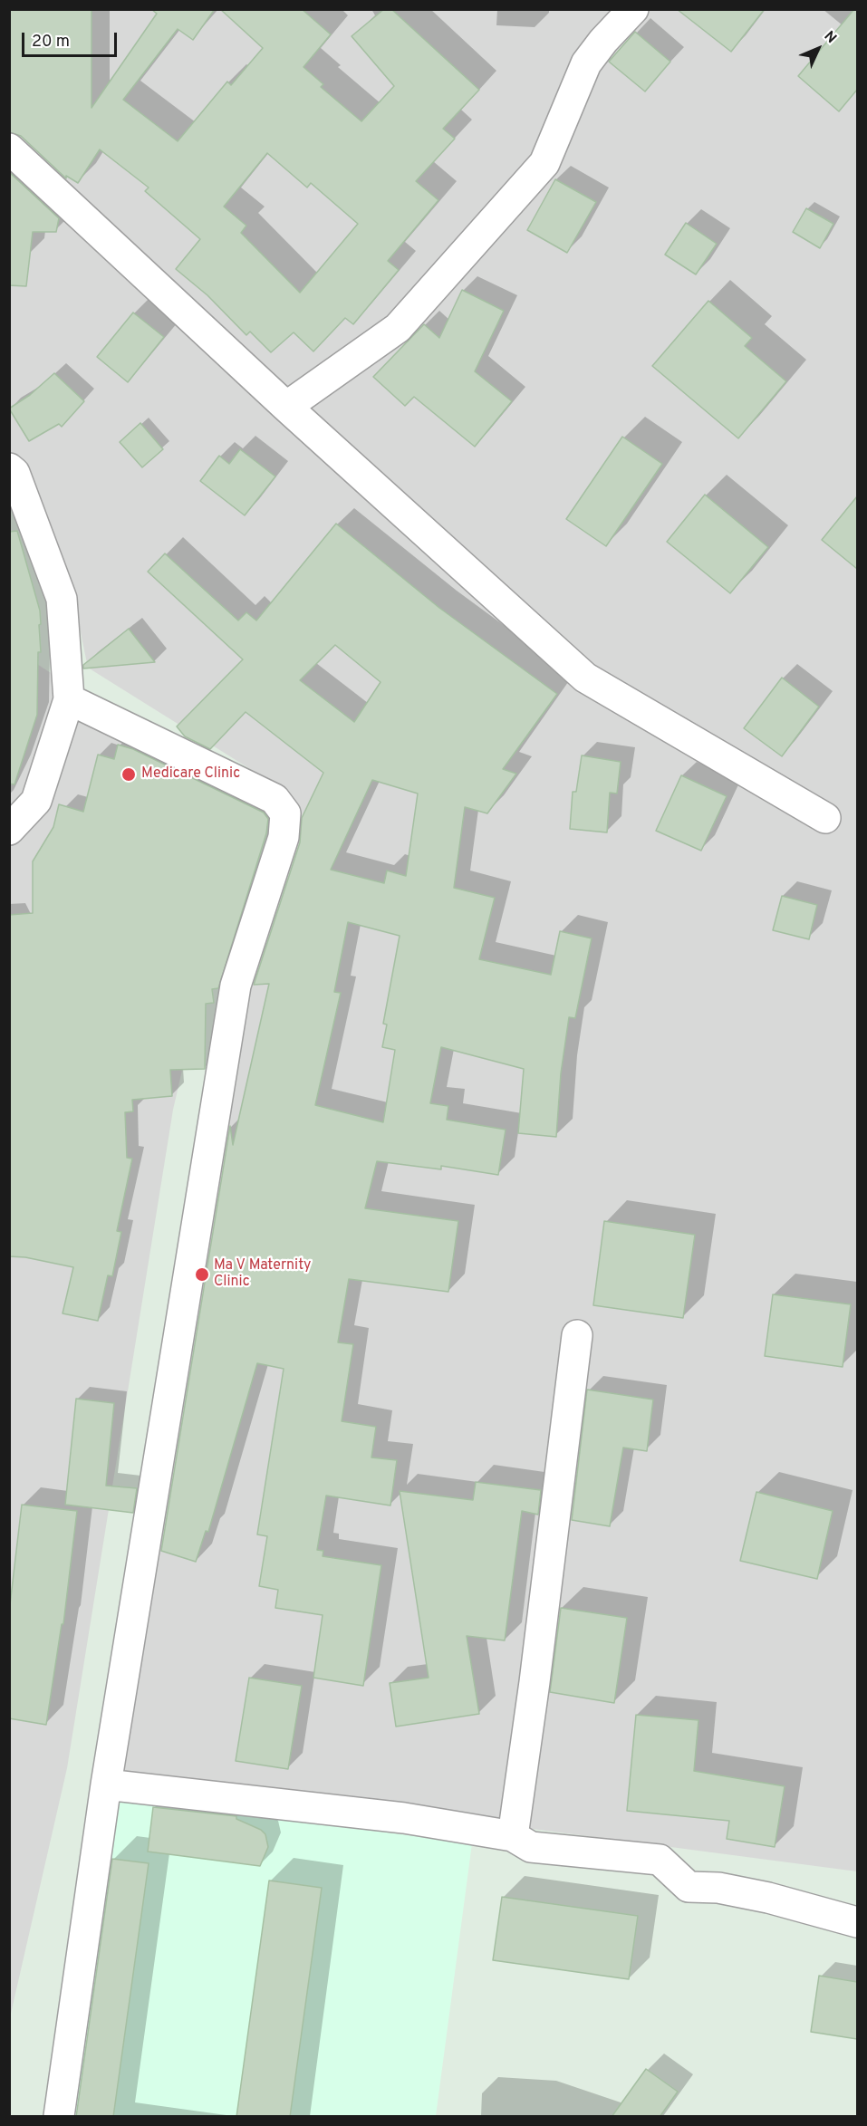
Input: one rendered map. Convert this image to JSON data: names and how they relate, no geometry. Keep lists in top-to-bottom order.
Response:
{
  "places": ["Medicare Clinic", "Ma V Maternity Clinic"],
  "scale_bar": "20 m",
  "north": "top right"
}
